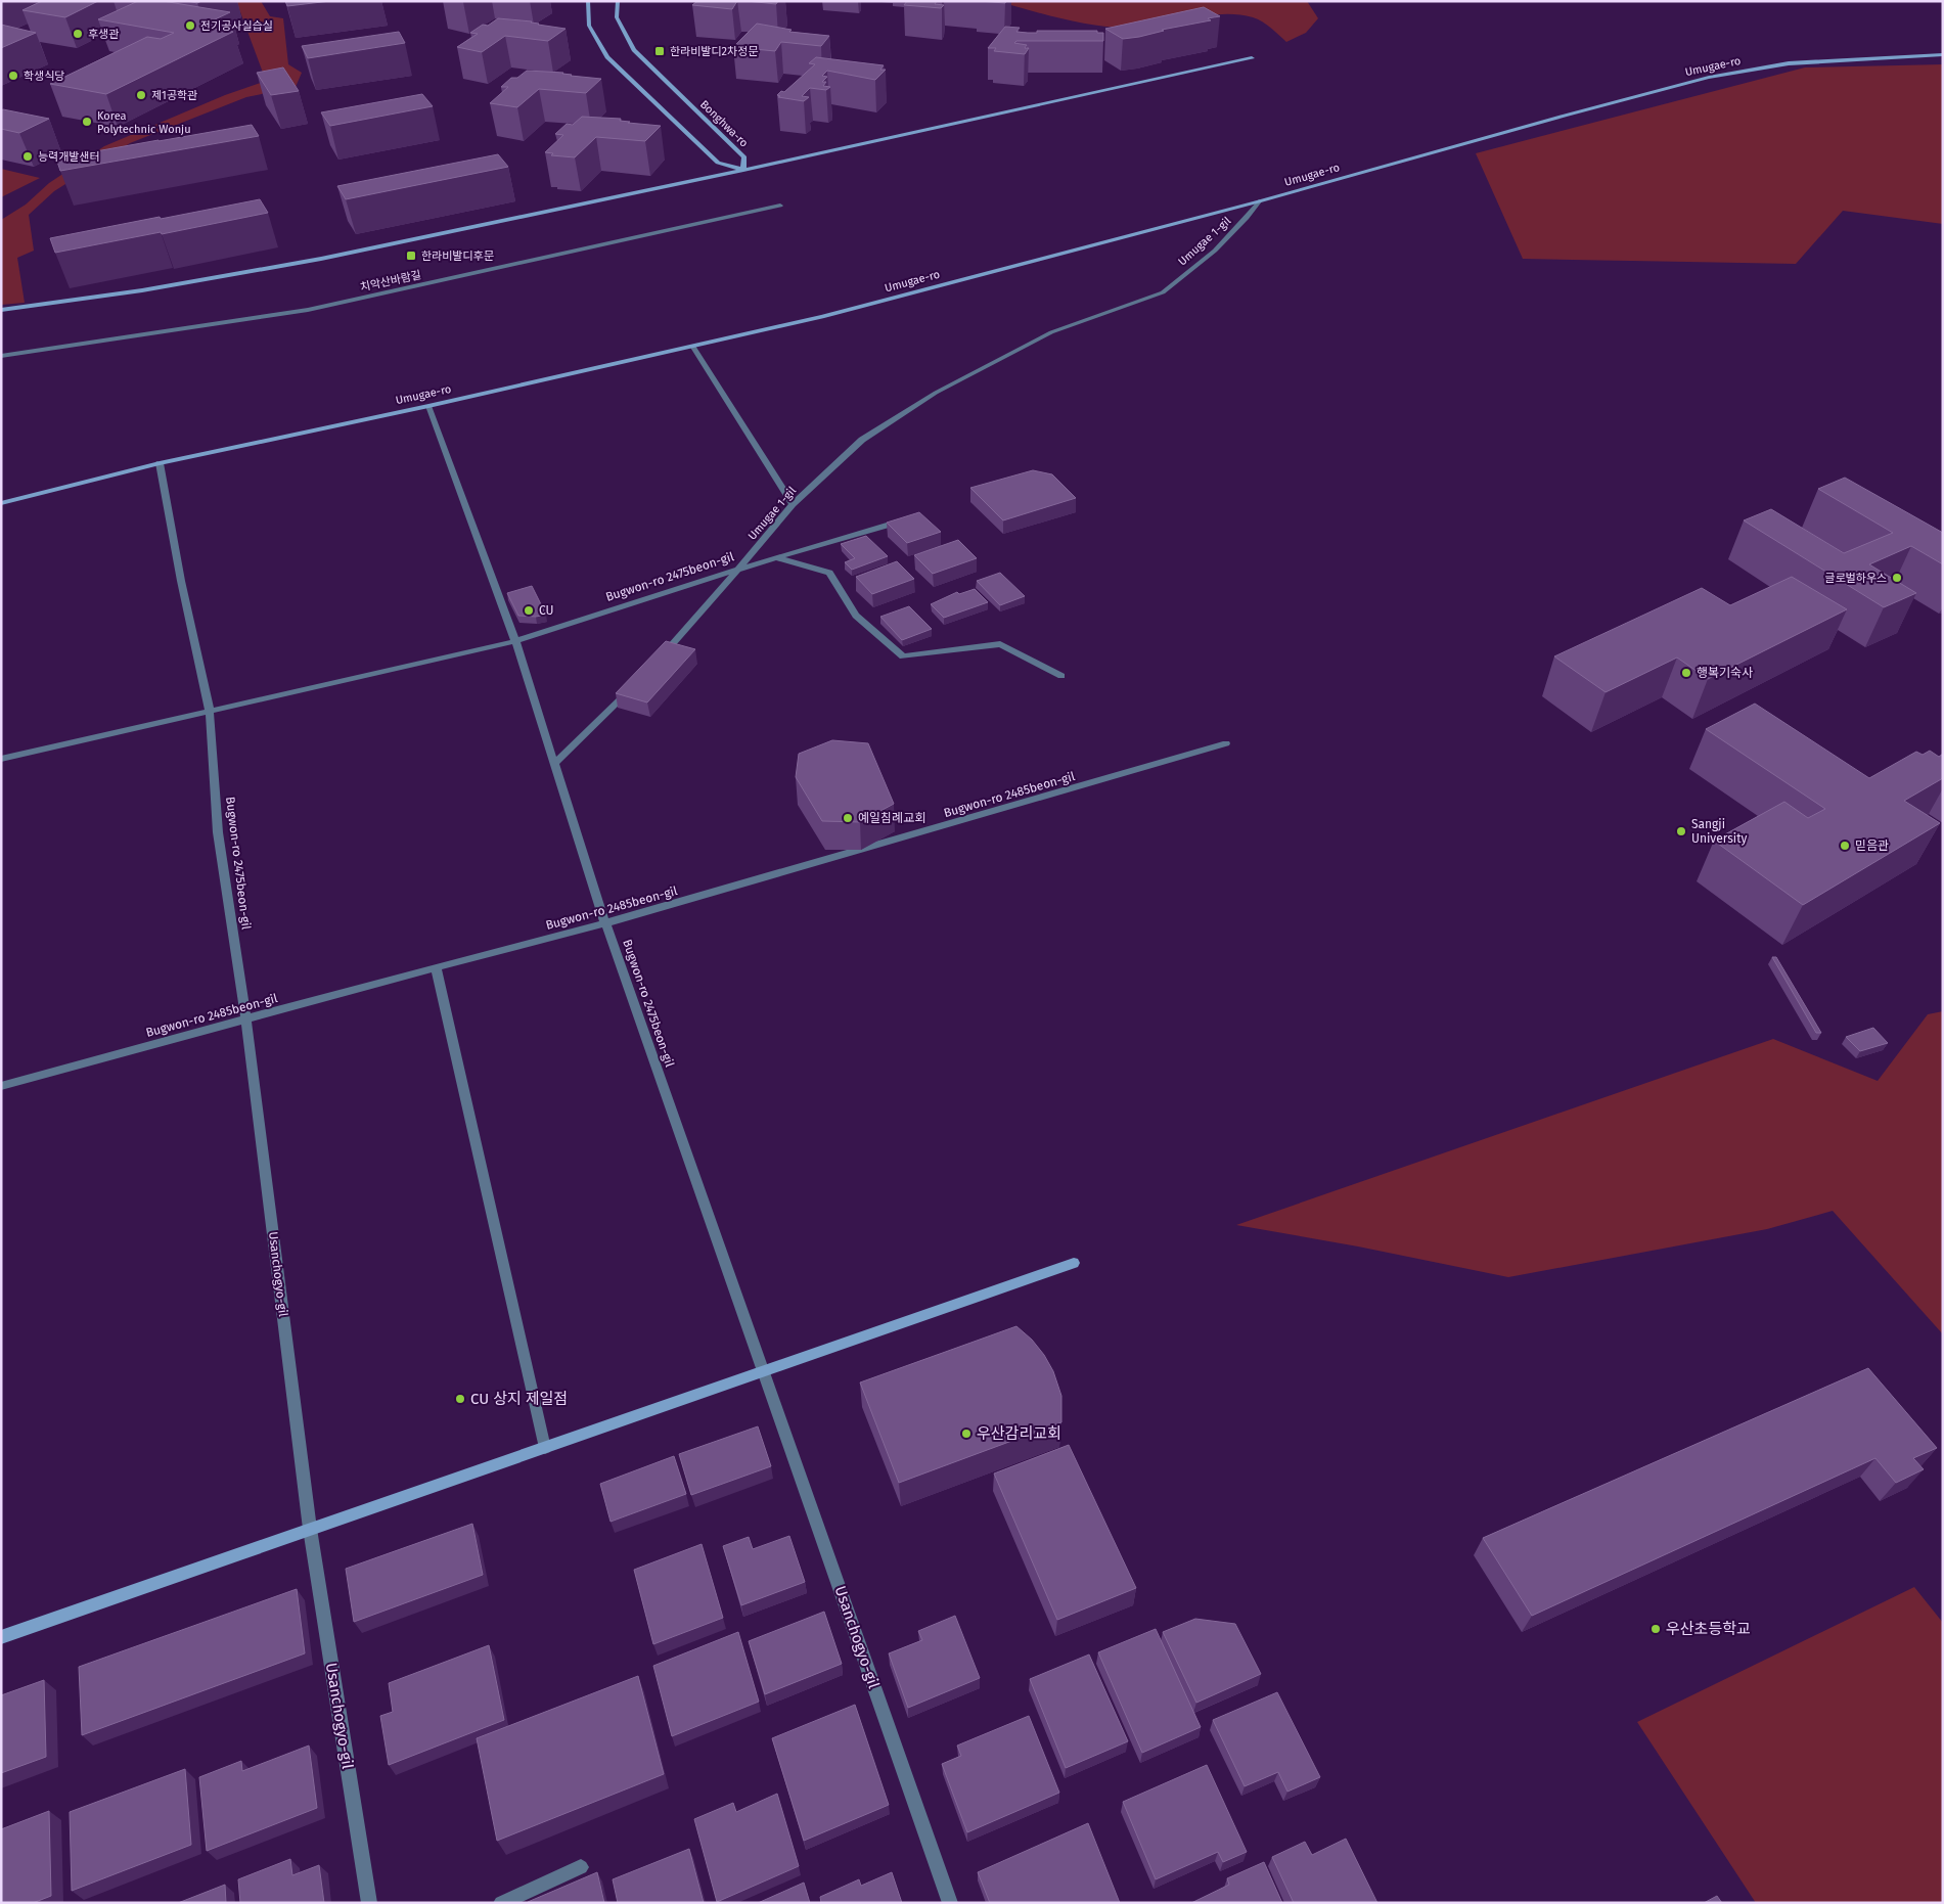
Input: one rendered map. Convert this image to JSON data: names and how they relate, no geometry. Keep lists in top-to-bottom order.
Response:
{
  "streets": {
    "street": [
      "Umugae-ro",
      "Bonghwa-ro",
      "Umugae 1-gil",
      "치악산바람길",
      "Bugwon-ro 2475beon-gil",
      "Bugwon-ro 2485beon-gil",
      "Usanchogyo-gil"
    ]
  },
  "crossings": [
    ["Umugae-ro", "Umugae 1-gil"],
    ["Umugae-ro", "Bugwon-ro 2475beon-gil"],
    ["Umugae 1-gil", "Bugwon-ro 2475beon-gil"],
    ["Bugwon-ro 2475beon-gil", "Bugwon-ro 2485beon-gil"],
    ["Bugwon-ro 2475beon-gil", "Usanchogyo-gil"],
    ["Bugwon-ro 2485beon-gil", "Usanchogyo-gil"]
  ],
  "places": {
    "other": [
      "전기공사실습실",
      "후생관",
      "학생식당",
      "제1공학관",
      "Korea Polytechnic Wonju",
      "능력개발샌터",
      "글로벌하우스",
      "CU",
      "행복기숙사",
      "예일침례교회",
      "Sangji University",
      "믿음관",
      "CU 상지 제일점",
      "우산감리교회",
      "우산초등학교"
    ],
    "transit": ["한라비발디2차정문", "한라비발디후문"]
  }
}
